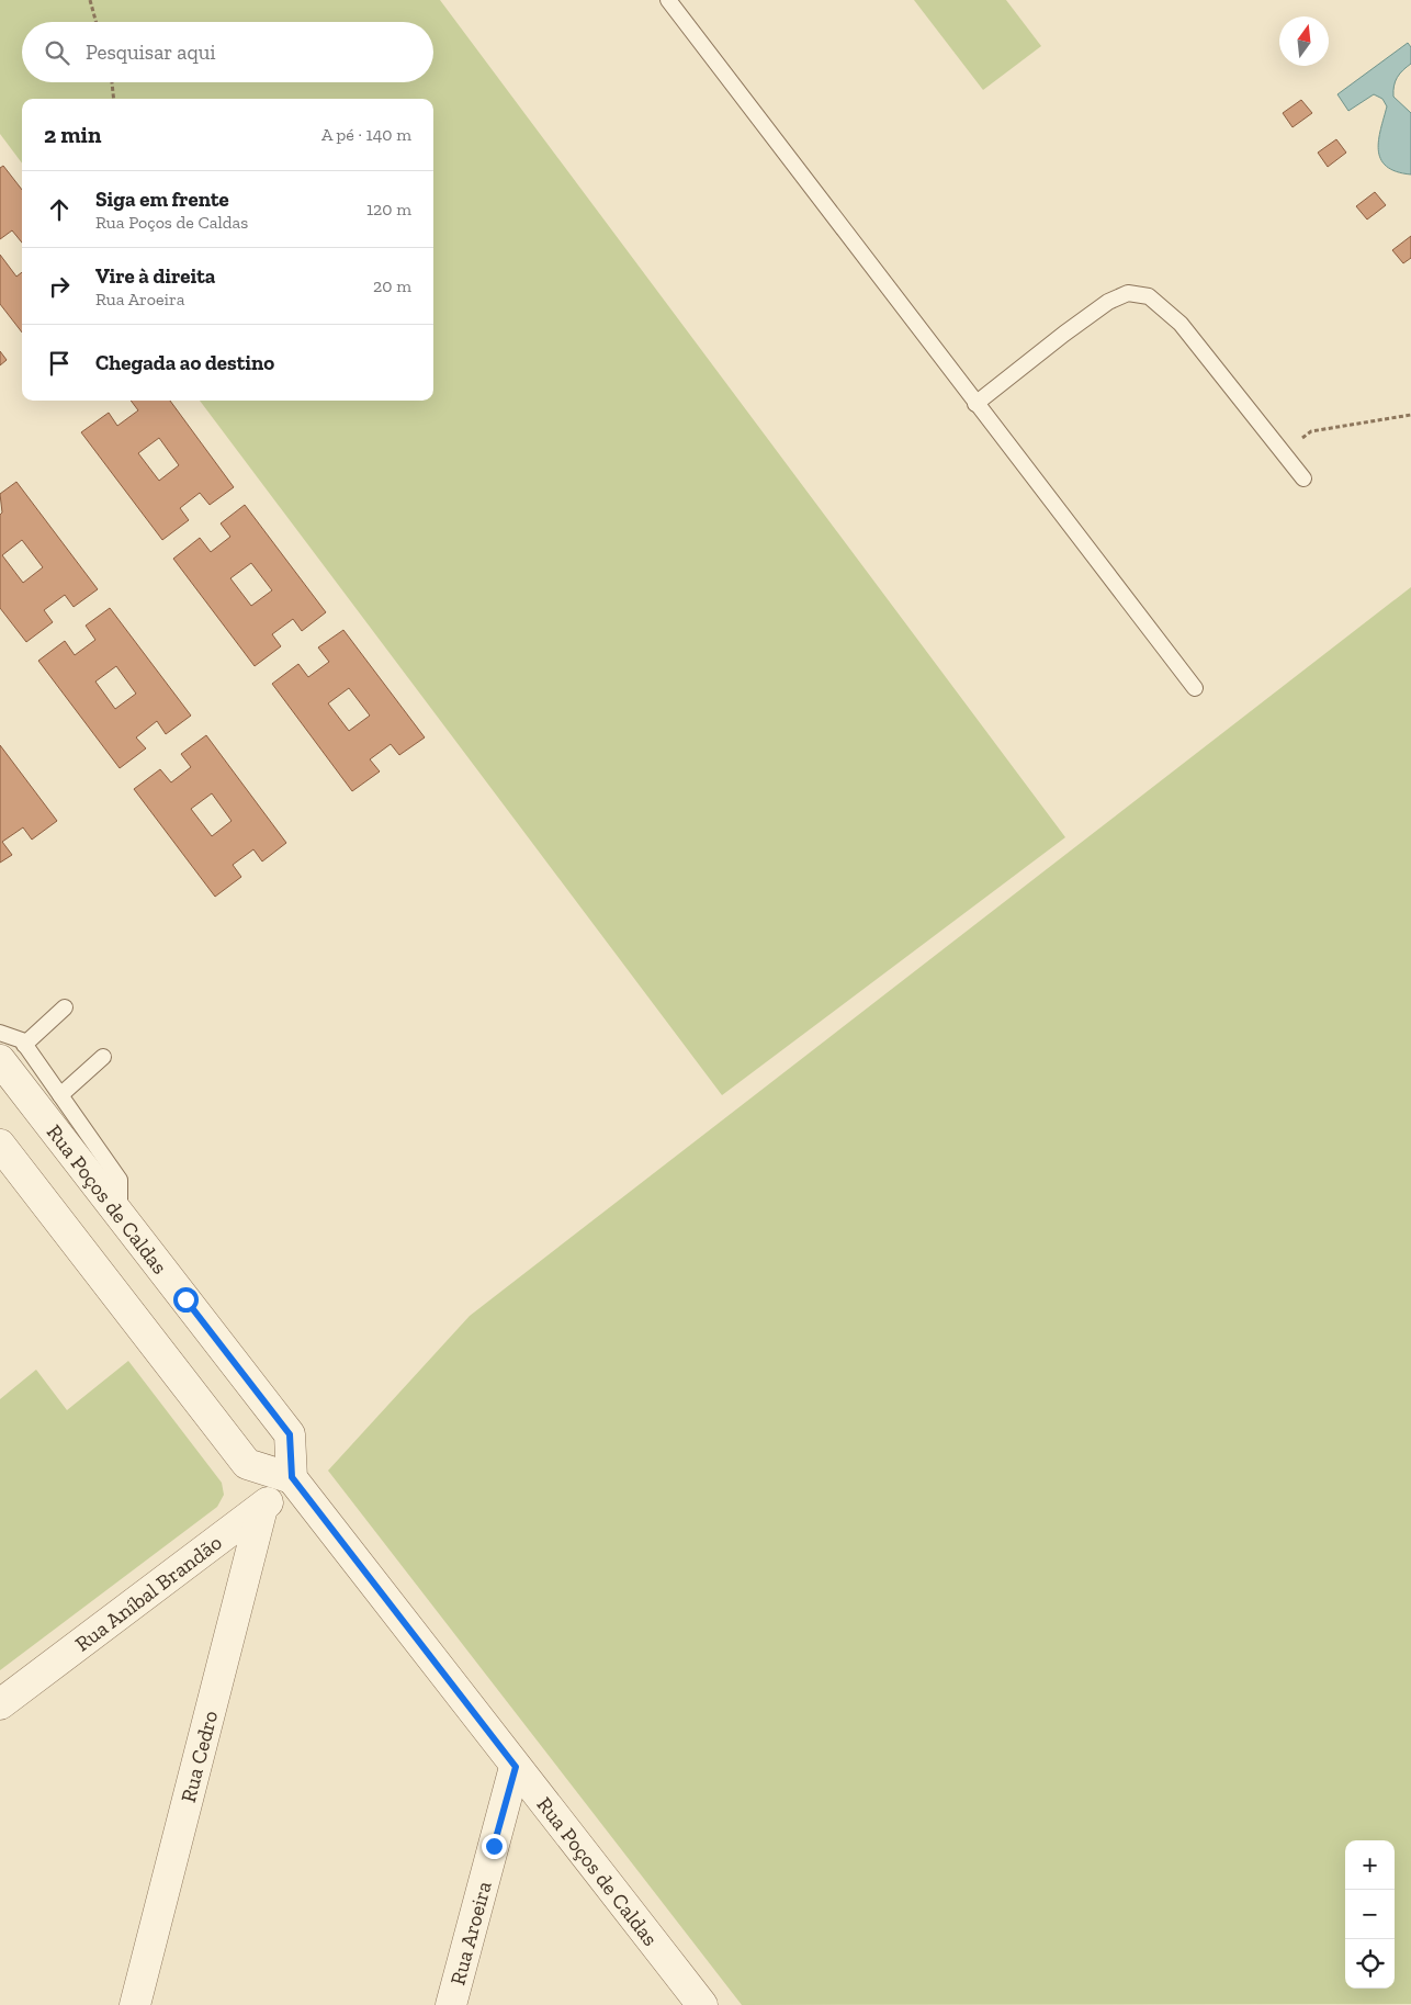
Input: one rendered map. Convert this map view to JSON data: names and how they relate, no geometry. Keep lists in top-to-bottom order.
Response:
{
  "streets": {
    "street": [
      "Rua Poços de Caldas",
      "Rua Aníbal Brandão",
      "Rua Cedro",
      "Rua Aroeira"
    ]
  },
  "crossings": [
    ["Rua Poços de Caldas", "Rua Aníbal Brandão"],
    ["Rua Poços de Caldas", "Rua Aroeira"],
    ["Rua Aníbal Brandão", "Rua Cedro"]
  ],
  "north": "top",
  "page": {
    "search": "Pesquisar aqui",
    "heading": ["2 min", "A pé · 140 m"],
    "list": [
      ["Siga em frente", "Rua Poços de Caldas", "120 m"],
      ["Vire à direita", "Rua Aroeira", "20 m"],
      "Chegada ao destino"
    ],
    "map_buttons": ["+", "−"]
  }
}
